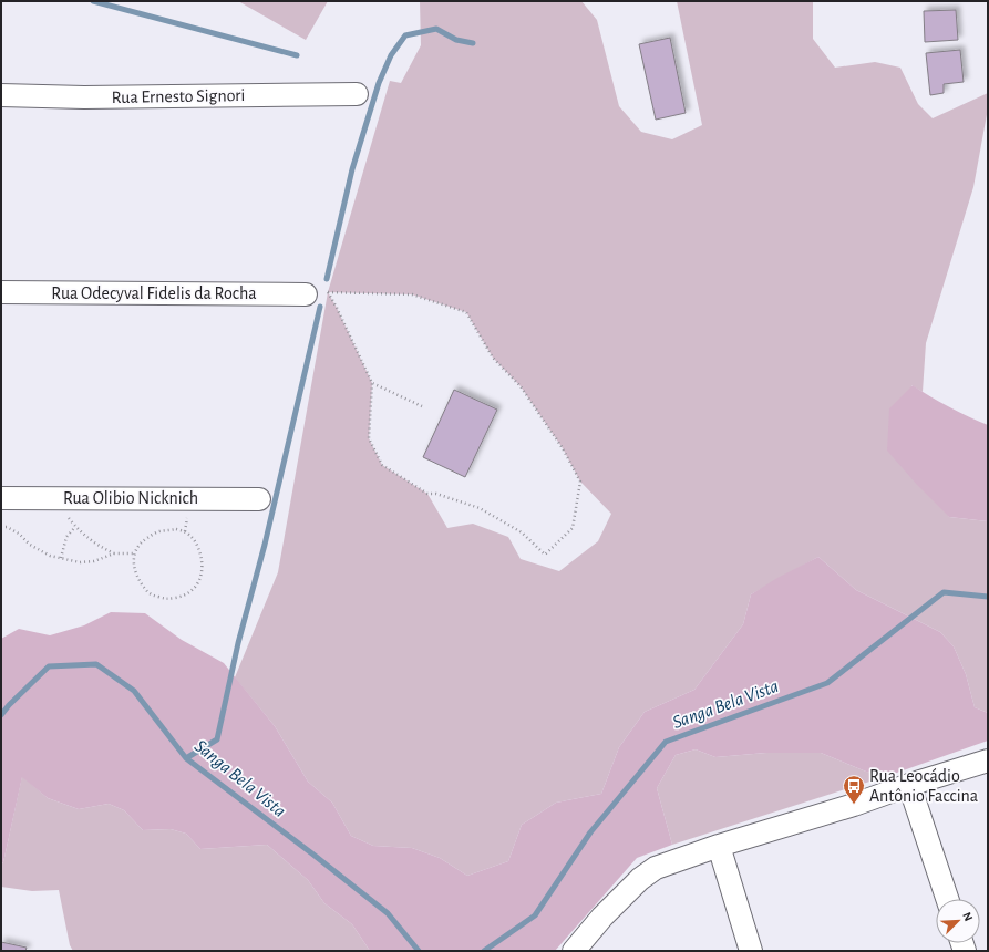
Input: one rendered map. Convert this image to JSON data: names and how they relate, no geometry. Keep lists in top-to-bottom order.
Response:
{
  "streets": {
    "street": ["Rua Ernesto Signori", "Rua Odecyval Fidelis da Rocha", "Rua Olibio Nicknich"]
  },
  "water": ["Sanga Bela Vista"],
  "places": {
    "bus stop": ["Rua Leocádio Antônio Faccina"]
  },
  "north": "top right"
}
